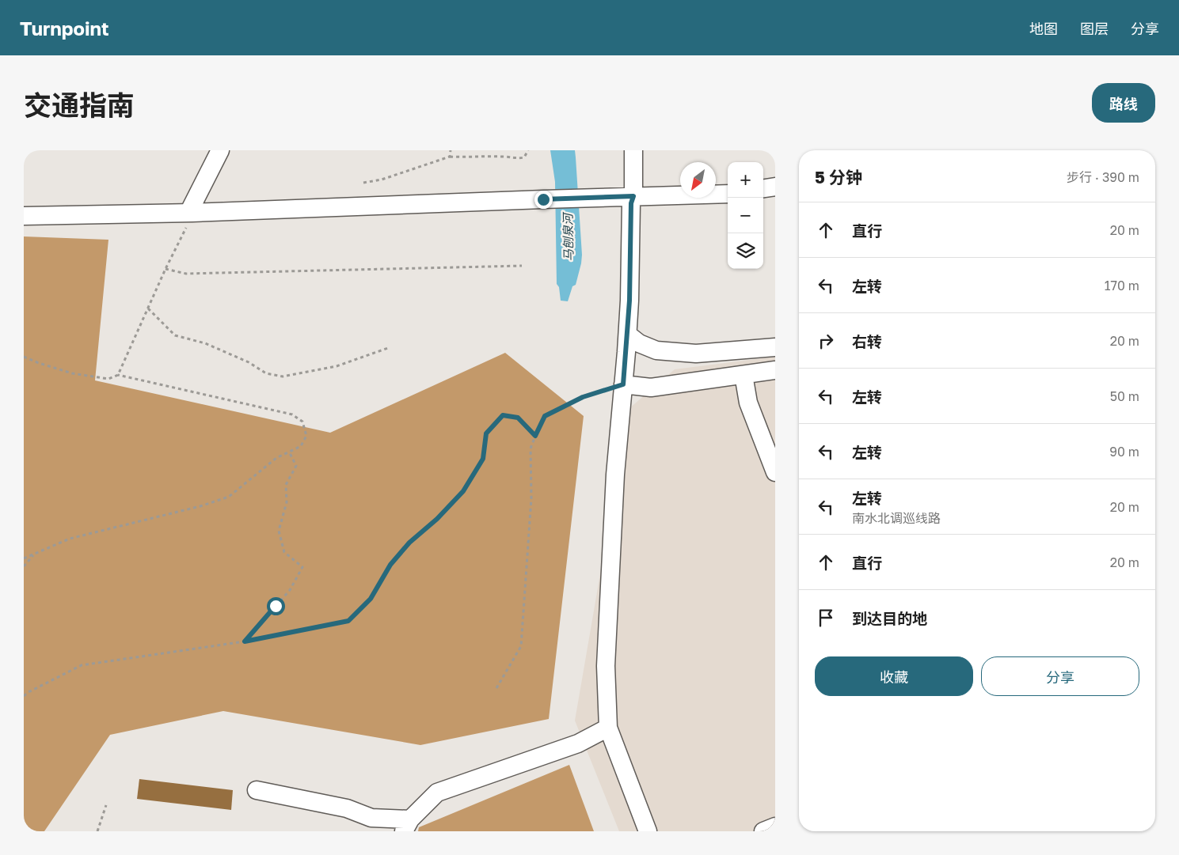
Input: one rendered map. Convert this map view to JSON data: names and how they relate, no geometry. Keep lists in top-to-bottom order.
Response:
{
  "water": ["马刨泉河"],
  "north": "bottom left",
  "page": {
    "header": "Turnpoint",
    "nav": ["地图", "图层", "分享"],
    "title": "交通指南",
    "buttons": [
      "路线",
      ["收藏", "分享"]
    ],
    "heading": ["5 分钟", "步行 · 390 m"],
    "map_buttons": ["+", "−"],
    "list": [
      ["直行", "20 m"],
      ["左转", "170 m"],
      ["右转", "20 m"],
      ["左转", "50 m"],
      ["左转", "90 m"],
      ["左转", "南水北调巡线路", "20 m"],
      ["直行", "20 m"],
      "到达目的地"
    ]
  }
}
